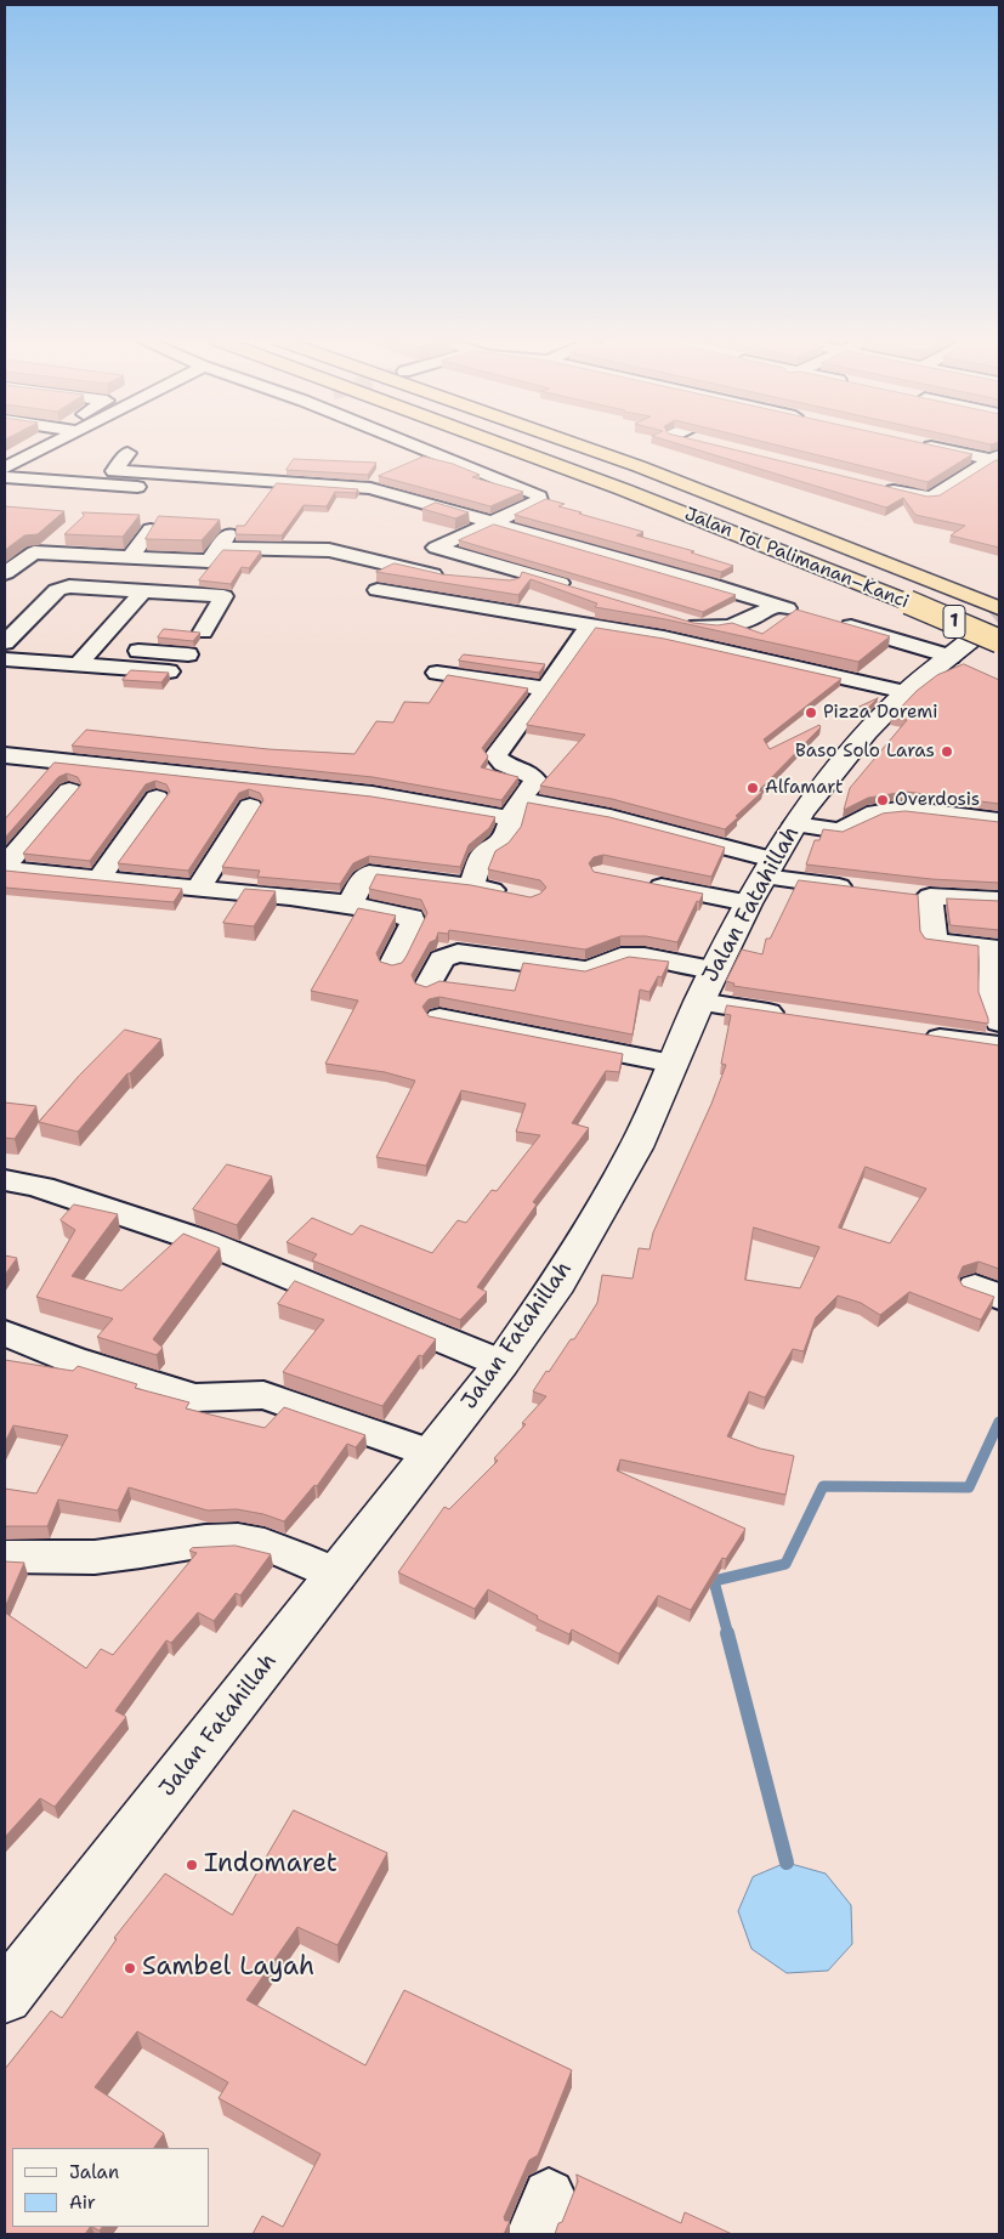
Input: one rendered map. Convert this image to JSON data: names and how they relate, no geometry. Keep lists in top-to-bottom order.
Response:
{
  "streets": {
    "highway": ["Jalan Tol Palimanan–Kanci", "1"],
    "street": ["Jalan Fatahillah"]
  },
  "crossings": [
    ["Jalan Tol Palimanan–Kanci", "Jalan Fatahillah"]
  ],
  "places": [
    "Pizza Doremi",
    "Baso Solo Laras",
    "Alfamart",
    "Overdosis",
    "Indomaret",
    "Sambel Layah"
  ],
  "legend": ["Jalan", "Air"]
}
